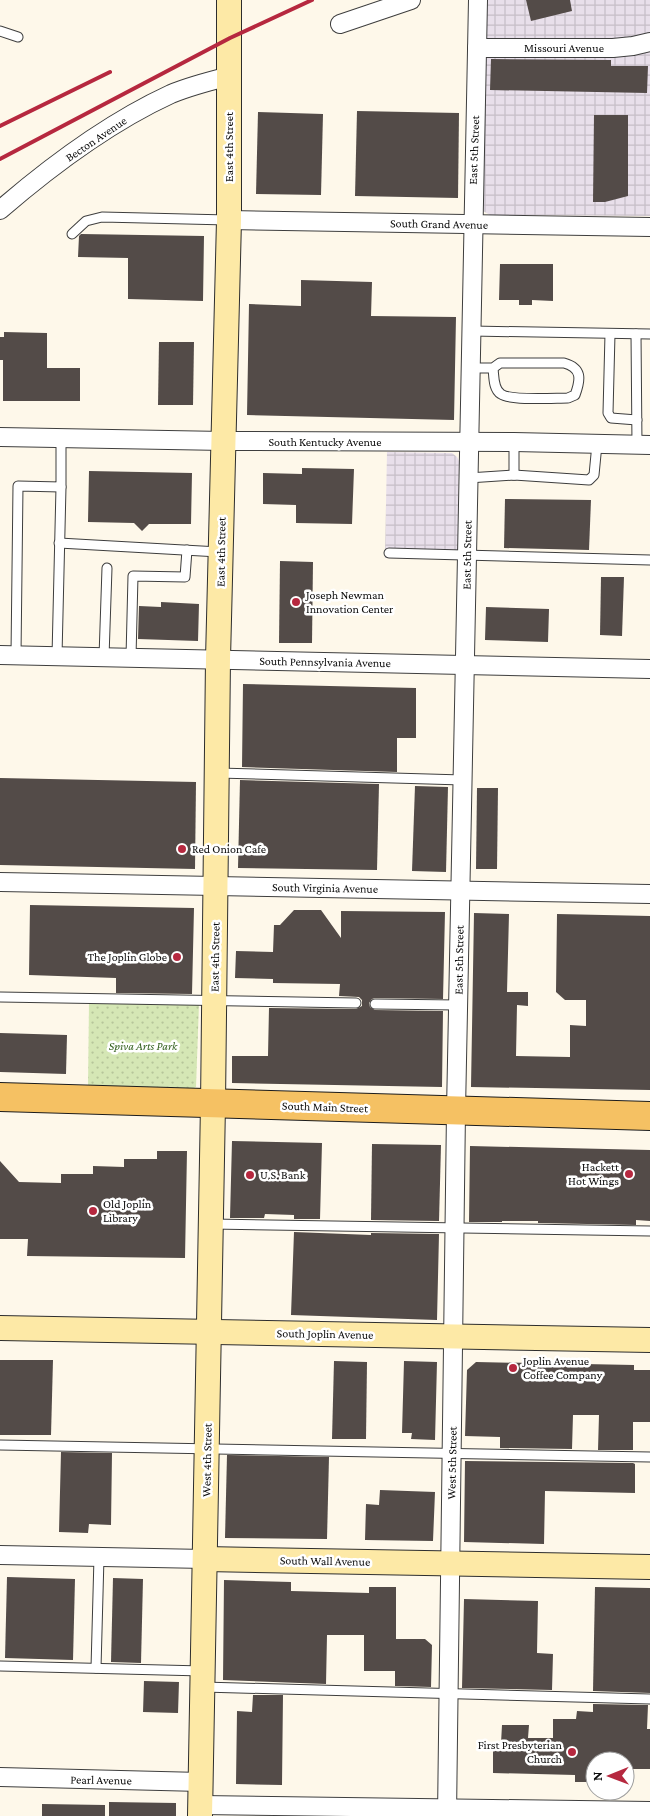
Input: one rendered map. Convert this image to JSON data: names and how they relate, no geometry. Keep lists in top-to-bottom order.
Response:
{
  "streets": {
    "main road": ["South Main Street"],
    "street": [
      "Missouri Avenue",
      "Becton Avenue",
      "East 4th Street",
      "East 5th Street",
      "South Grand Avenue",
      "South Kentucky Avenue",
      "South Pennsylvania Avenue",
      "South Virginia Avenue",
      "South Joplin Avenue",
      "West 4th Street",
      "West 5th Street",
      "South Wall Avenue",
      "Pearl Avenue"
    ]
  },
  "crossings": [
    ["Missouri Avenue", "East 5th Street"],
    ["Becton Avenue", "East 4th Street"],
    ["East 4th Street", "South Grand Avenue"],
    ["East 4th Street", "South Kentucky Avenue"],
    ["East 4th Street", "South Pennsylvania Avenue"],
    ["East 4th Street", "South Virginia Avenue"],
    ["East 4th Street", "South Main Street"],
    ["East 4th Street", "West 4th Street"],
    ["East 5th Street", "South Grand Avenue"],
    ["East 5th Street", "South Kentucky Avenue"],
    ["East 5th Street", "South Pennsylvania Avenue"],
    ["East 5th Street", "South Virginia Avenue"],
    ["East 5th Street", "South Main Street"],
    ["East 5th Street", "West 5th Street"],
    ["South Main Street", "West 4th Street"],
    ["South Main Street", "West 5th Street"],
    ["South Joplin Avenue", "West 4th Street"],
    ["South Joplin Avenue", "West 5th Street"],
    ["West 4th Street", "South Wall Avenue"],
    ["West 4th Street", "Pearl Avenue"],
    ["West 5th Street", "South Wall Avenue"],
    ["West 5th Street", "Pearl Avenue"]
  ],
  "parks": ["Spiva Arts Park"],
  "places": [
    "Joseph Newman Innovation Center",
    "Red Onion Cafe",
    "The Joplin Globe",
    "Hackett Hot Wings",
    "U.S. Bank",
    "Old Joplin Library",
    "Joplin Avenue Coffee Company",
    "First Presbyterian Church"
  ],
  "north": "left"
}
